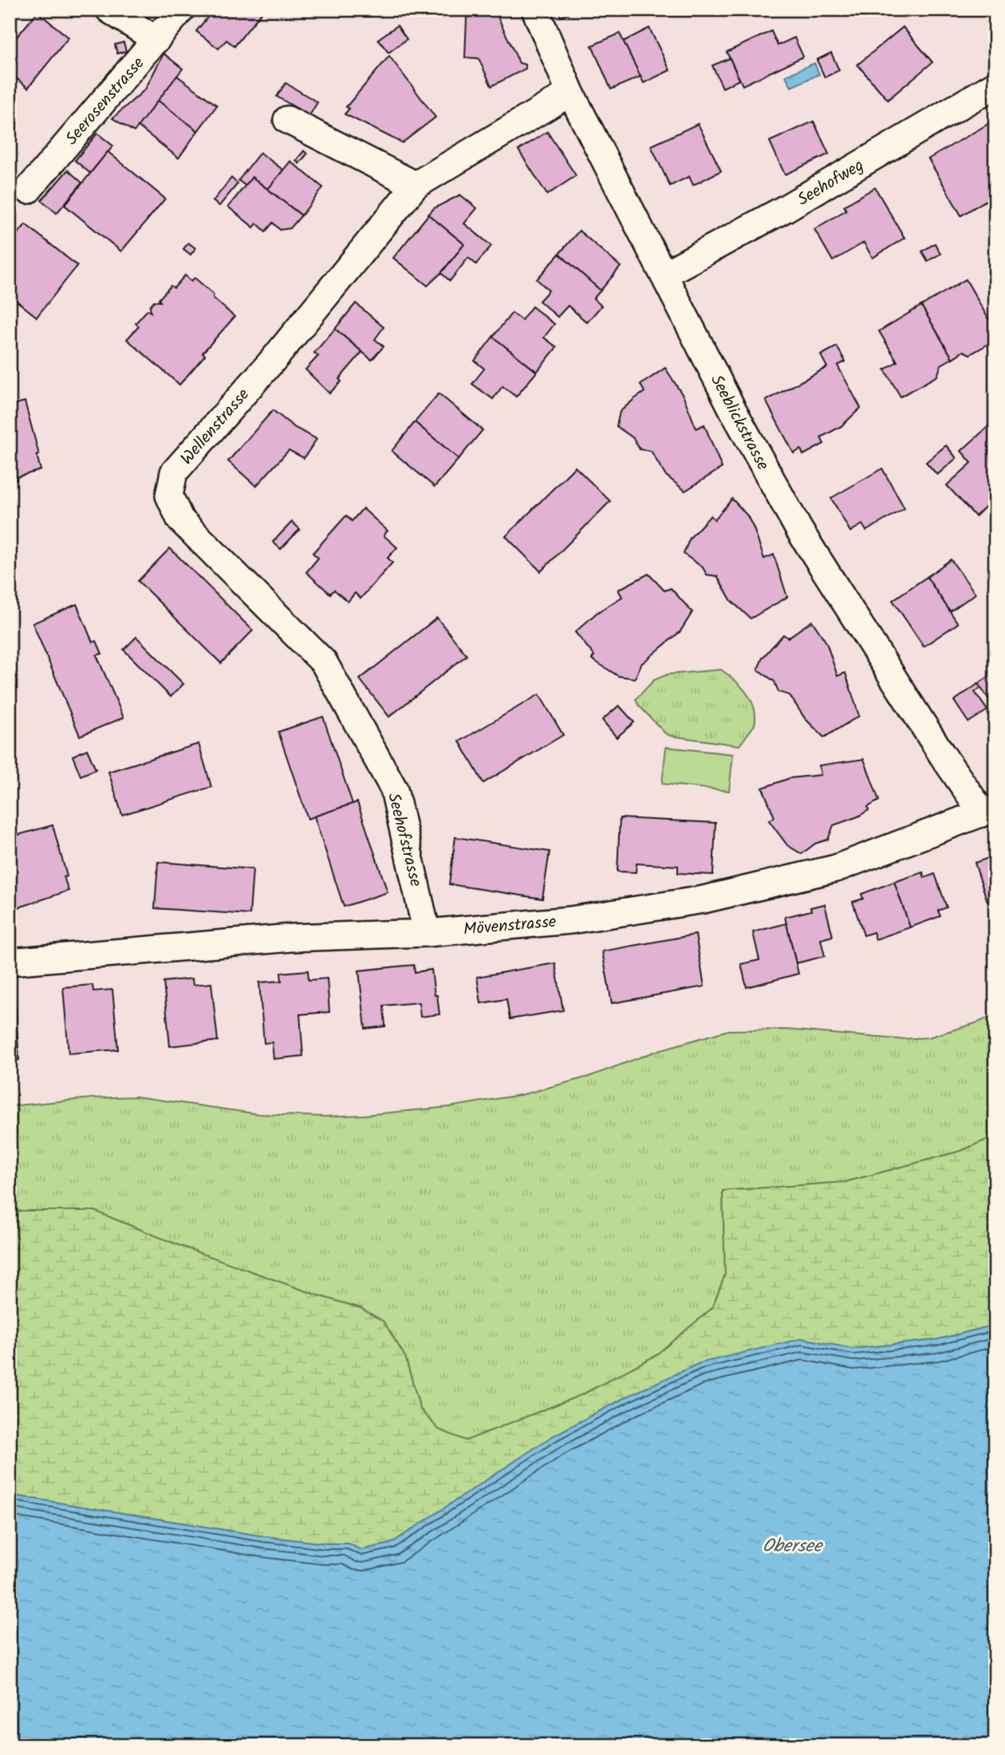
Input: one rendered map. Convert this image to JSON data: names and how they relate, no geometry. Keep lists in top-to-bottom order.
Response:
{
  "streets": {
    "street": [
      "Seerosenstrasse",
      "Seehofweg",
      "Seeblickstrasse",
      "Wellenstrasse",
      "Seehofstrasse",
      "Mövenstrasse"
    ]
  },
  "crossings": [
    ["Seehofweg", "Seeblickstrasse"],
    ["Seeblickstrasse", "Wellenstrasse"],
    ["Seeblickstrasse", "Mövenstrasse"],
    ["Wellenstrasse", "Seehofstrasse"],
    ["Seehofstrasse", "Mövenstrasse"]
  ],
  "water": ["Obersee"]
}
